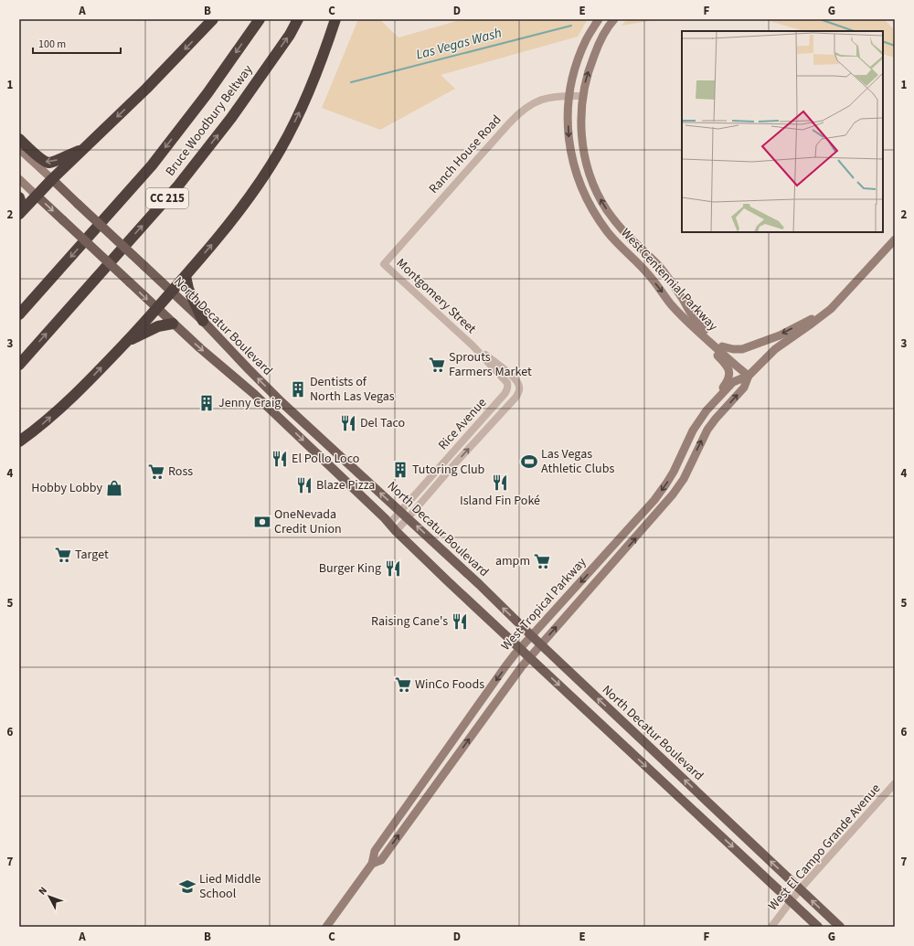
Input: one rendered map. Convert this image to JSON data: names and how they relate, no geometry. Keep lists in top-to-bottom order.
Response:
{
  "streets": {
    "highway": ["Bruce Woodbury Beltway", "CC 215"],
    "main road": ["West Centennial Parkway", "North Decatur Boulevard", "West Tropical Parkway"],
    "street": [
      "Ranch House Road",
      "Montgomery Street",
      "Rice Avenue",
      "West El Campo Grande Avenue"
    ]
  },
  "crossings": [
    ["Ranch House Road", "West Centennial Parkway"],
    ["Ranch House Road", "Montgomery Street"],
    ["West Centennial Parkway", "West Tropical Parkway"],
    ["Montgomery Street", "Rice Avenue"],
    ["North Decatur Boulevard", "Rice Avenue"],
    ["North Decatur Boulevard", "West Tropical Parkway"],
    ["North Decatur Boulevard", "West El Campo Grande Avenue"]
  ],
  "water": ["Las Vegas Wash"],
  "places": {
    "supermarket": [
      "Sprouts Farmers Market",
      "Ross",
      "Target",
      "ampm",
      "WinCo Foods"
    ],
    "building": ["Dentists of North Las Vegas", "Jenny Craig", "Tutoring Club"],
    "restaurant": [
      "Del Taco",
      "El Pollo Loco",
      "Island Fin Poké",
      "Blaze Pizza",
      "Burger King",
      "Raising Cane's"
    ],
    "sports": ["Las Vegas Athletic Clubs"],
    "shop": ["Hobby Lobby"],
    "bank": ["OneNevada Credit Union"],
    "school or university": ["Lied Middle School"]
  },
  "scale_bar": "100 m",
  "north": "top left",
  "grid": {
    "columns": [
      "A",
      "B",
      "C",
      "D",
      "E",
      "F",
      "G"
    ],
    "rows": [
      "1",
      "2",
      "3",
      "4",
      "5",
      "6",
      "7"
    ]
  }
}
